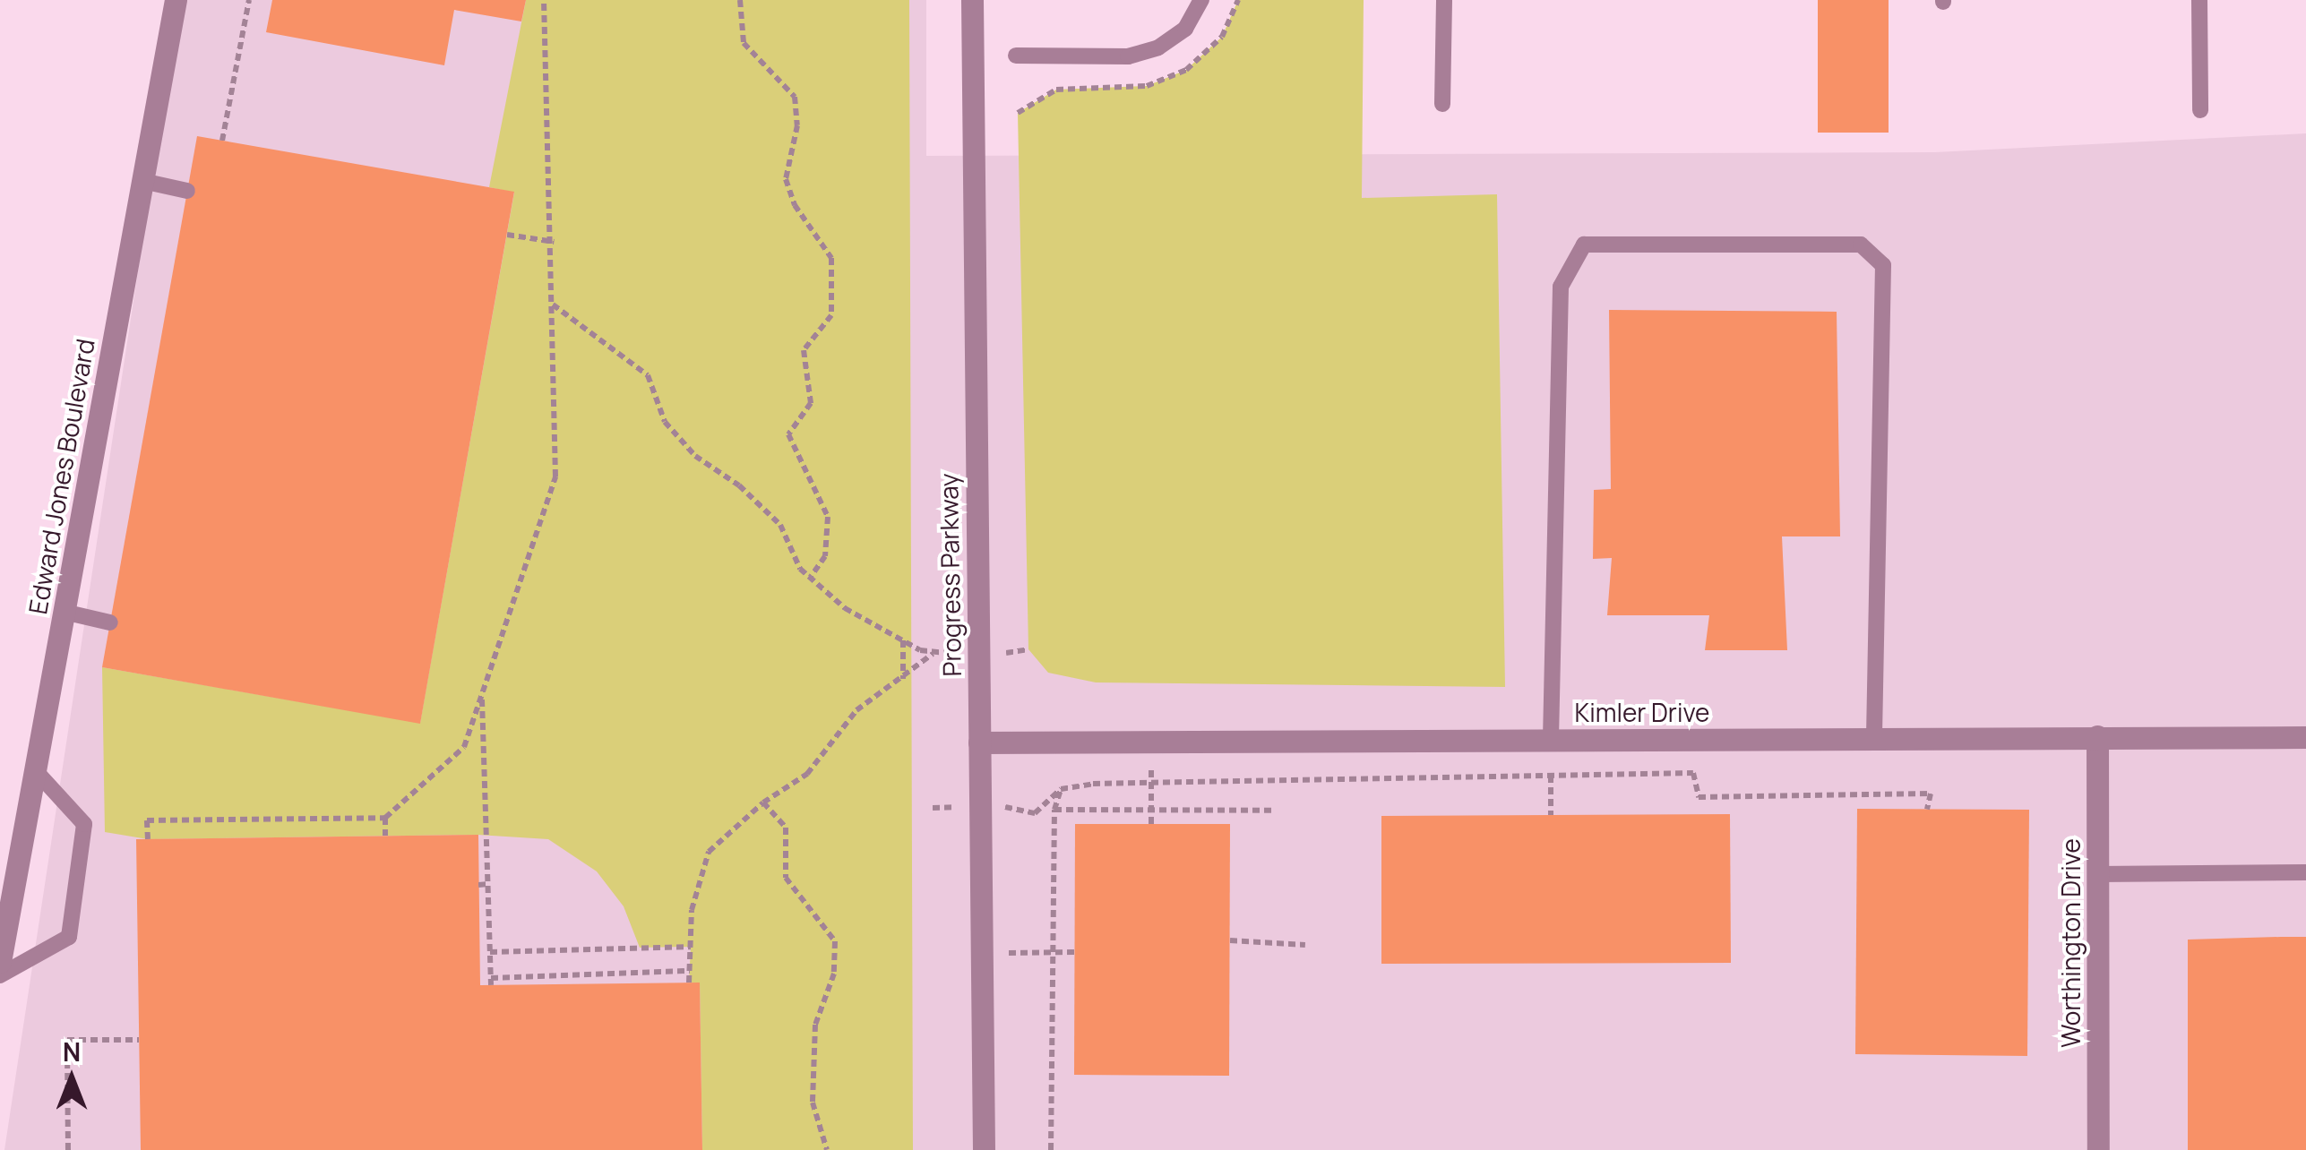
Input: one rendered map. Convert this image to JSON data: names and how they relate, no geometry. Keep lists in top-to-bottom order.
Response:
{
  "streets": {
    "street": [
      "Edward Jones Boulevard",
      "Progress Parkway",
      "Kimler Drive",
      "Worthington Drive"
    ]
  },
  "crossings": [
    ["Progress Parkway", "Kimler Drive"],
    ["Kimler Drive", "Worthington Drive"]
  ],
  "north": "top"
}
